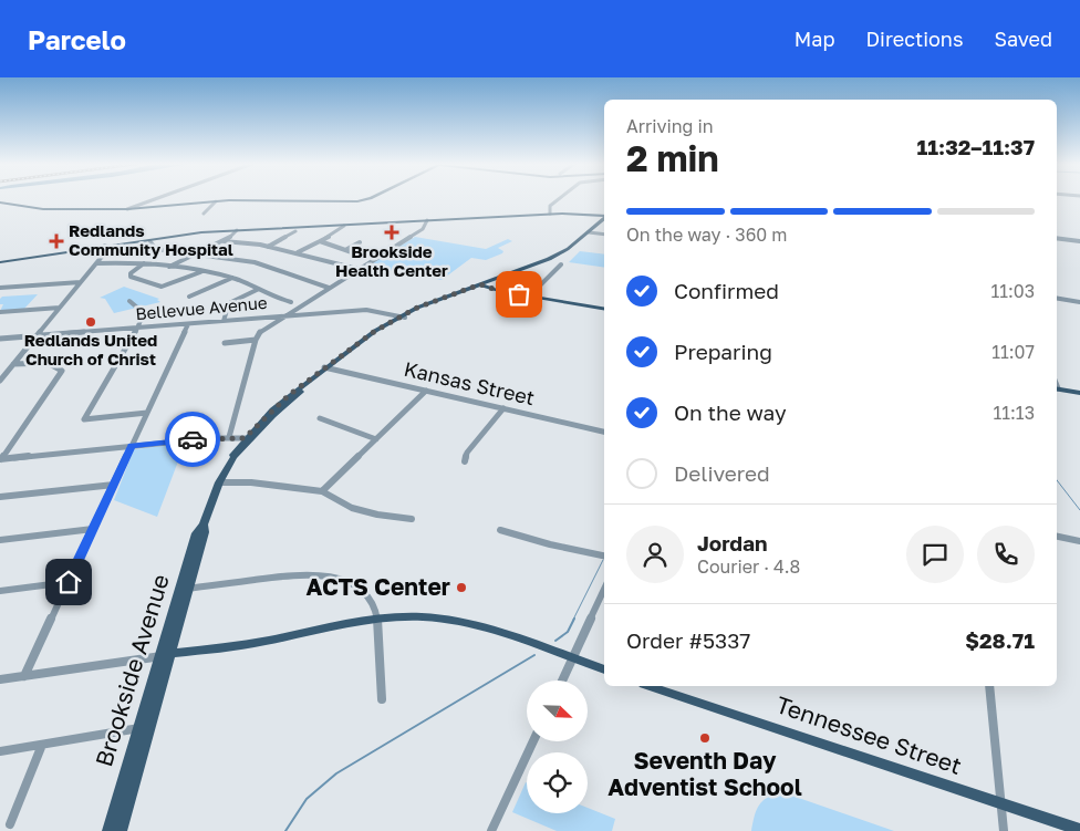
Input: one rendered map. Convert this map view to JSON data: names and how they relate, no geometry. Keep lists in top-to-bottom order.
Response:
{
  "streets": {
    "main road": ["Brookside Avenue", "Tennessee Street"],
    "street": ["Bellevue Avenue", "Kansas Street"]
  },
  "places": {
    "health": ["Brookside Health Center", "Redlands Community Hospital"],
    "other": ["Redlands United Church of Christ", "ACTS Center", "Seventh Day Adventist School"]
  },
  "north": "bottom right",
  "page": {
    "header": "Parcelo",
    "nav": ["Map", "Directions", "Saved"],
    "heading": ["2 min", "Arriving in", "11:32–11:37"],
    "panel": [
      "Jordan",
      "Courier · 4.8",
      "Order #5337",
      "$28.71"
    ],
    "bar": "On the way · 360 m",
    "list": [
      ["Confirmed", "11:03"],
      ["Preparing", "11:07"],
      ["On the way", "11:13"],
      "Delivered"
    ]
  }
}
